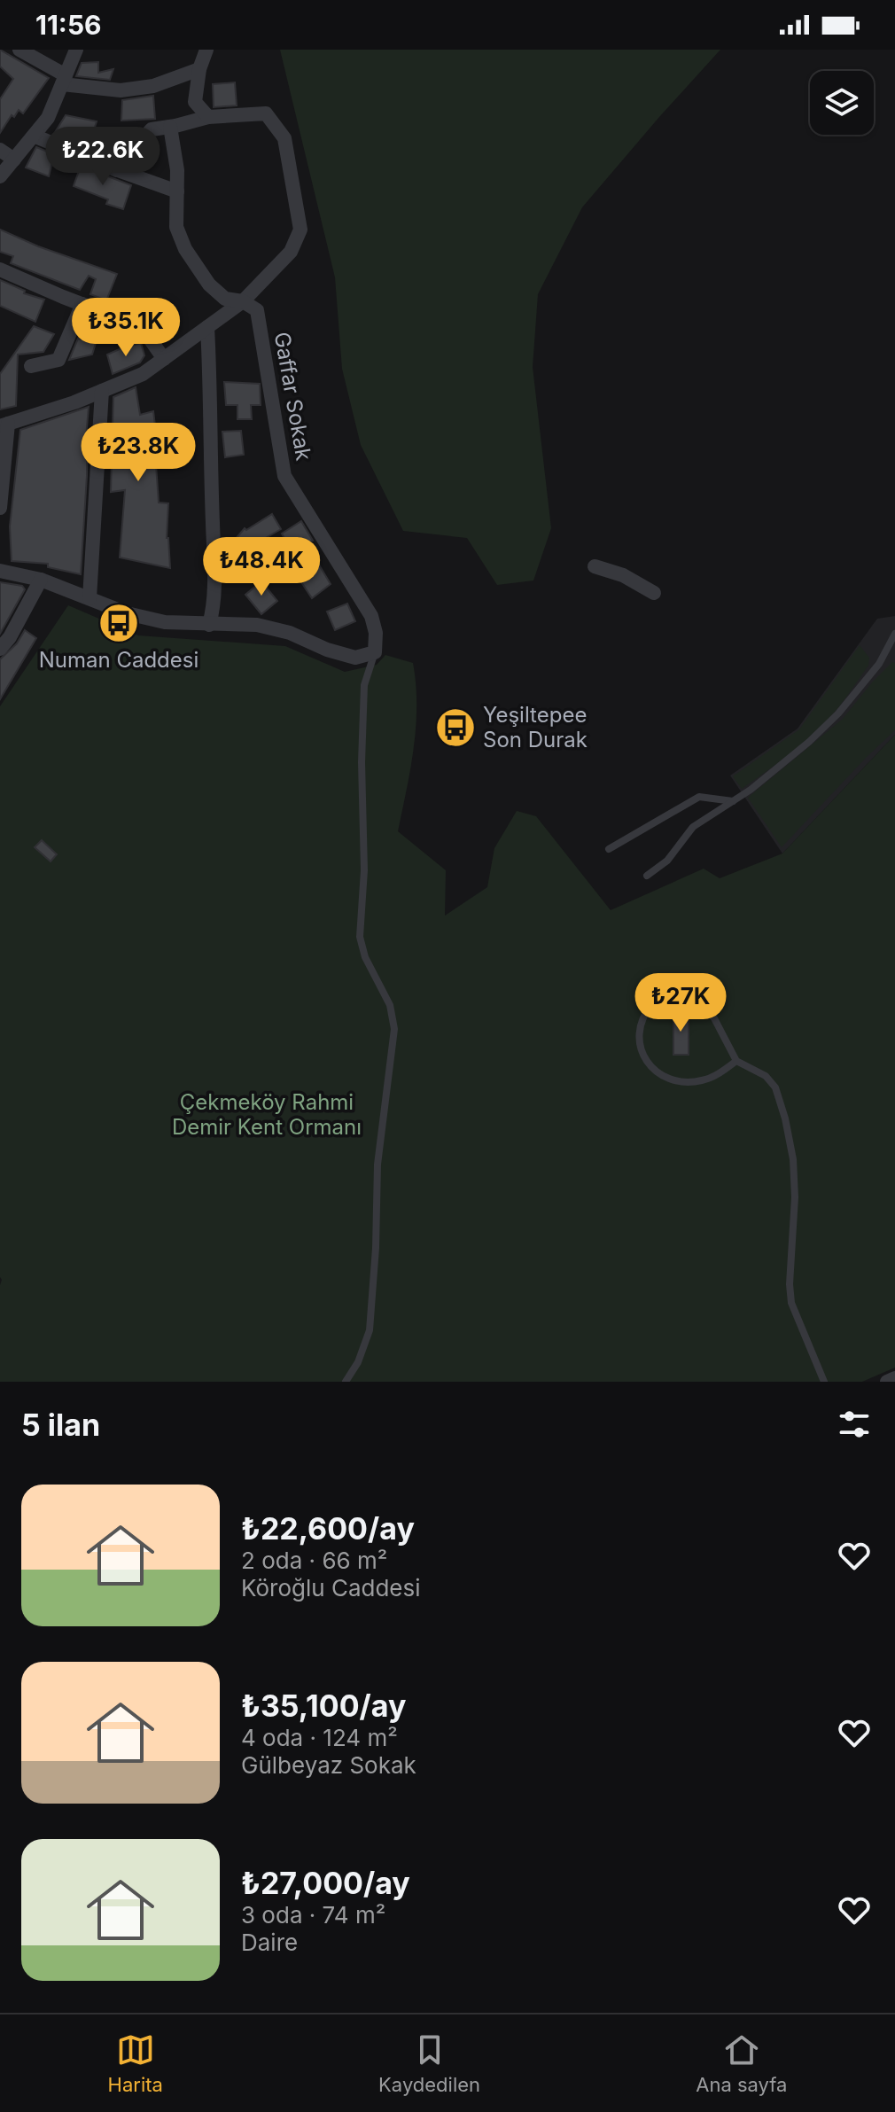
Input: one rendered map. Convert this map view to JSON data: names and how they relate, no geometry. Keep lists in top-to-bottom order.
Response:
{
  "streets": {
    "street": ["Gaffar Sokak"]
  },
  "parks": ["Çekmeköy Rahmi Demir Kent Ormanı"],
  "places": {
    "bus stop": ["Numan Caddesi", "Yeşiltepee Son Durak"]
  },
  "page": {
    "status": "11:56",
    "price": [
      "₺22.6K",
      "₺35.1K",
      "₺23.8K",
      "₺48.4K",
      "₺27K"
    ],
    "heading": "5 ilan",
    "list": [
      {
        "name": "₺22,600/ay",
        "note": "2 oda · 66 m² · Köroğlu Caddesi"
      },
      {
        "name": "₺35,100/ay",
        "note": "4 oda · 124 m² · Gülbeyaz Sokak"
      },
      {
        "name": "₺27,000/ay",
        "note": "3 oda · 74 m² · Daire"
      }
    ],
    "tabs": ["Harita", "Kaydedilen", "Ana sayfa"]
  }
}
